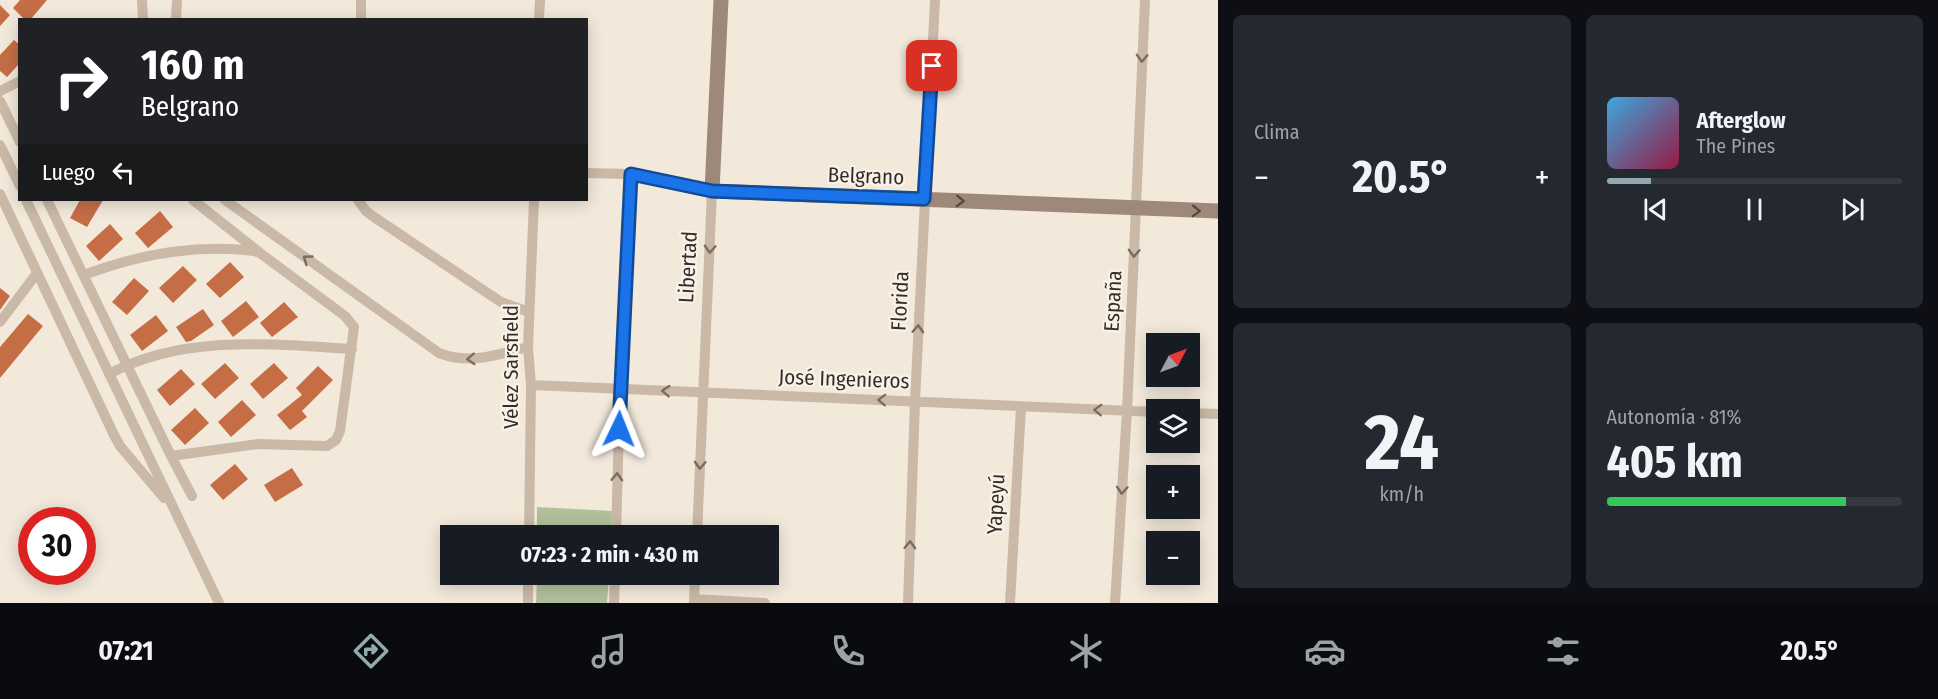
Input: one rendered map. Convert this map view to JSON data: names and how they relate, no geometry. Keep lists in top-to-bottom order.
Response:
{
  "streets": {
    "main road": ["Belgrano", "Libertad"],
    "street": [
      "Florida",
      "España",
      "Vélez Sarsfield",
      "José Ingenieros",
      "Yapeyú"
    ]
  },
  "crossings": [
    ["Belgrano", "Libertad"],
    ["Belgrano", "Florida"],
    ["Belgrano", "España"],
    ["Libertad", "José Ingenieros"],
    ["Florida", "José Ingenieros"],
    ["España", "José Ingenieros"],
    ["Vélez Sarsfield", "José Ingenieros"],
    ["José Ingenieros", "Yapeyú"]
  ],
  "one_way": [
    "Belgrano",
    "Libertad",
    "Florida",
    "España",
    "José Ingenieros"
  ],
  "north": "top right",
  "page": {
    "tile": [
      "Clima",
      ["24", "km/h"],
      ["Autonomía · 81%", "405 km"]
    ],
    "turn": ["160 m", "Belgrano"],
    "song": ["Afterglow", "The Pines"],
    "then": "Luego",
    "heat": ["−", "20.5°", "+"],
    "map_buttons": ["+", "−"],
    "limit": "30",
    "trip": "07:23 · 2 min · 430 m",
    "tabs": ["07:21", "20.5°"]
  }
}
